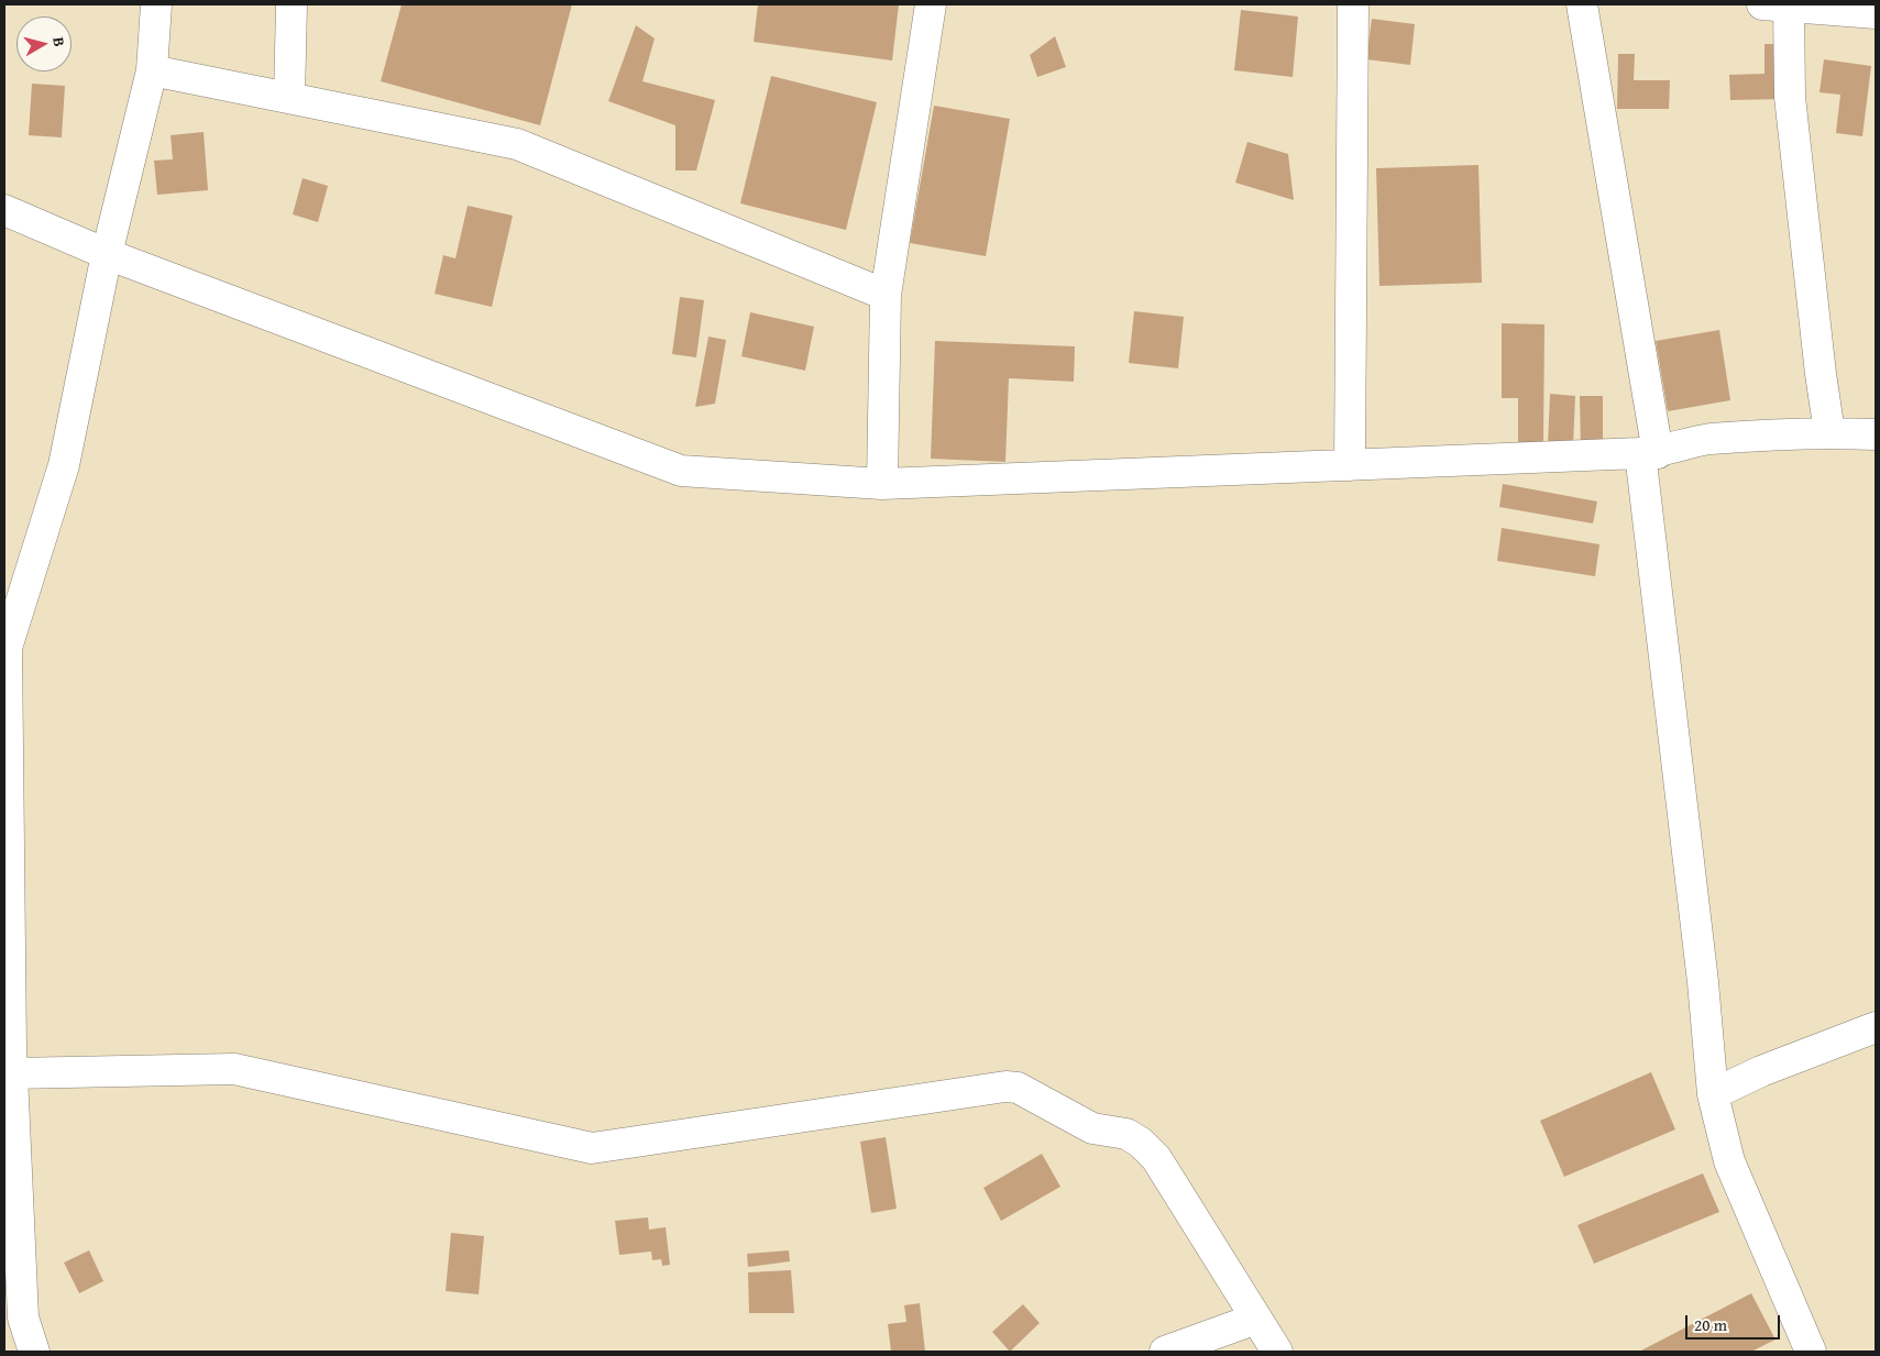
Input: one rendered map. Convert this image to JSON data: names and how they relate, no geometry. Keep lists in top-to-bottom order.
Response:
{
  "scale_bar": "20 m",
  "north": "right"
}
